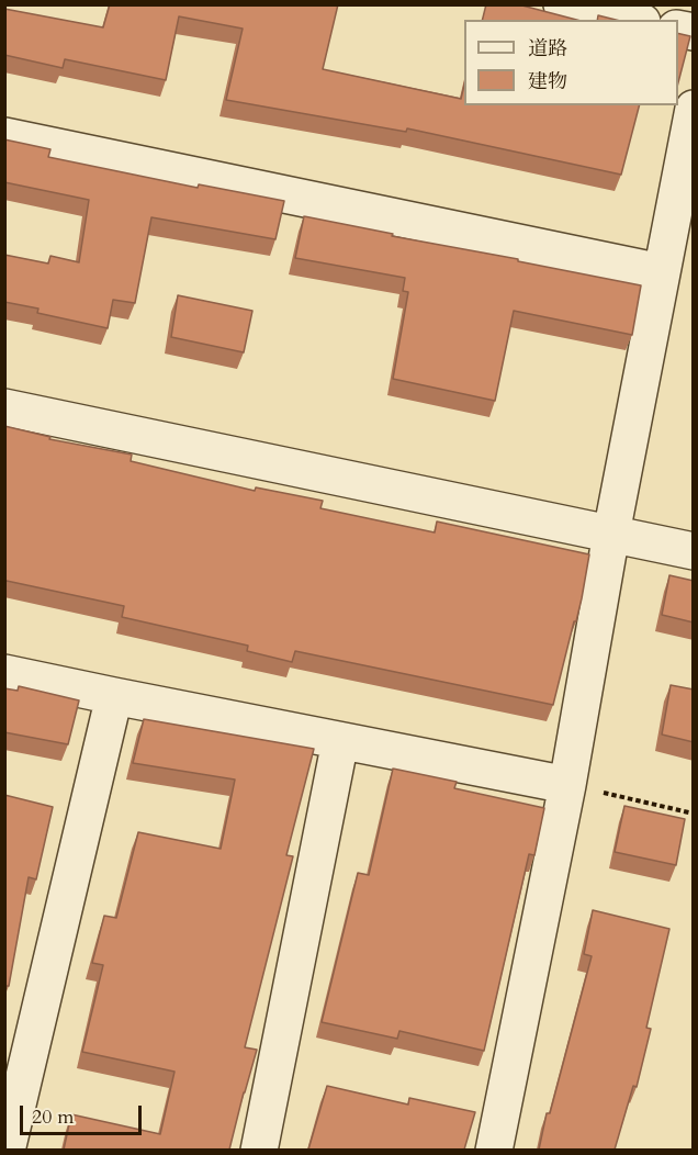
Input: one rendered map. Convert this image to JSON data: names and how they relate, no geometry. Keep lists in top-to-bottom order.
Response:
{
  "legend": ["道路", "建物"],
  "scale_bar": "20 m"
}
